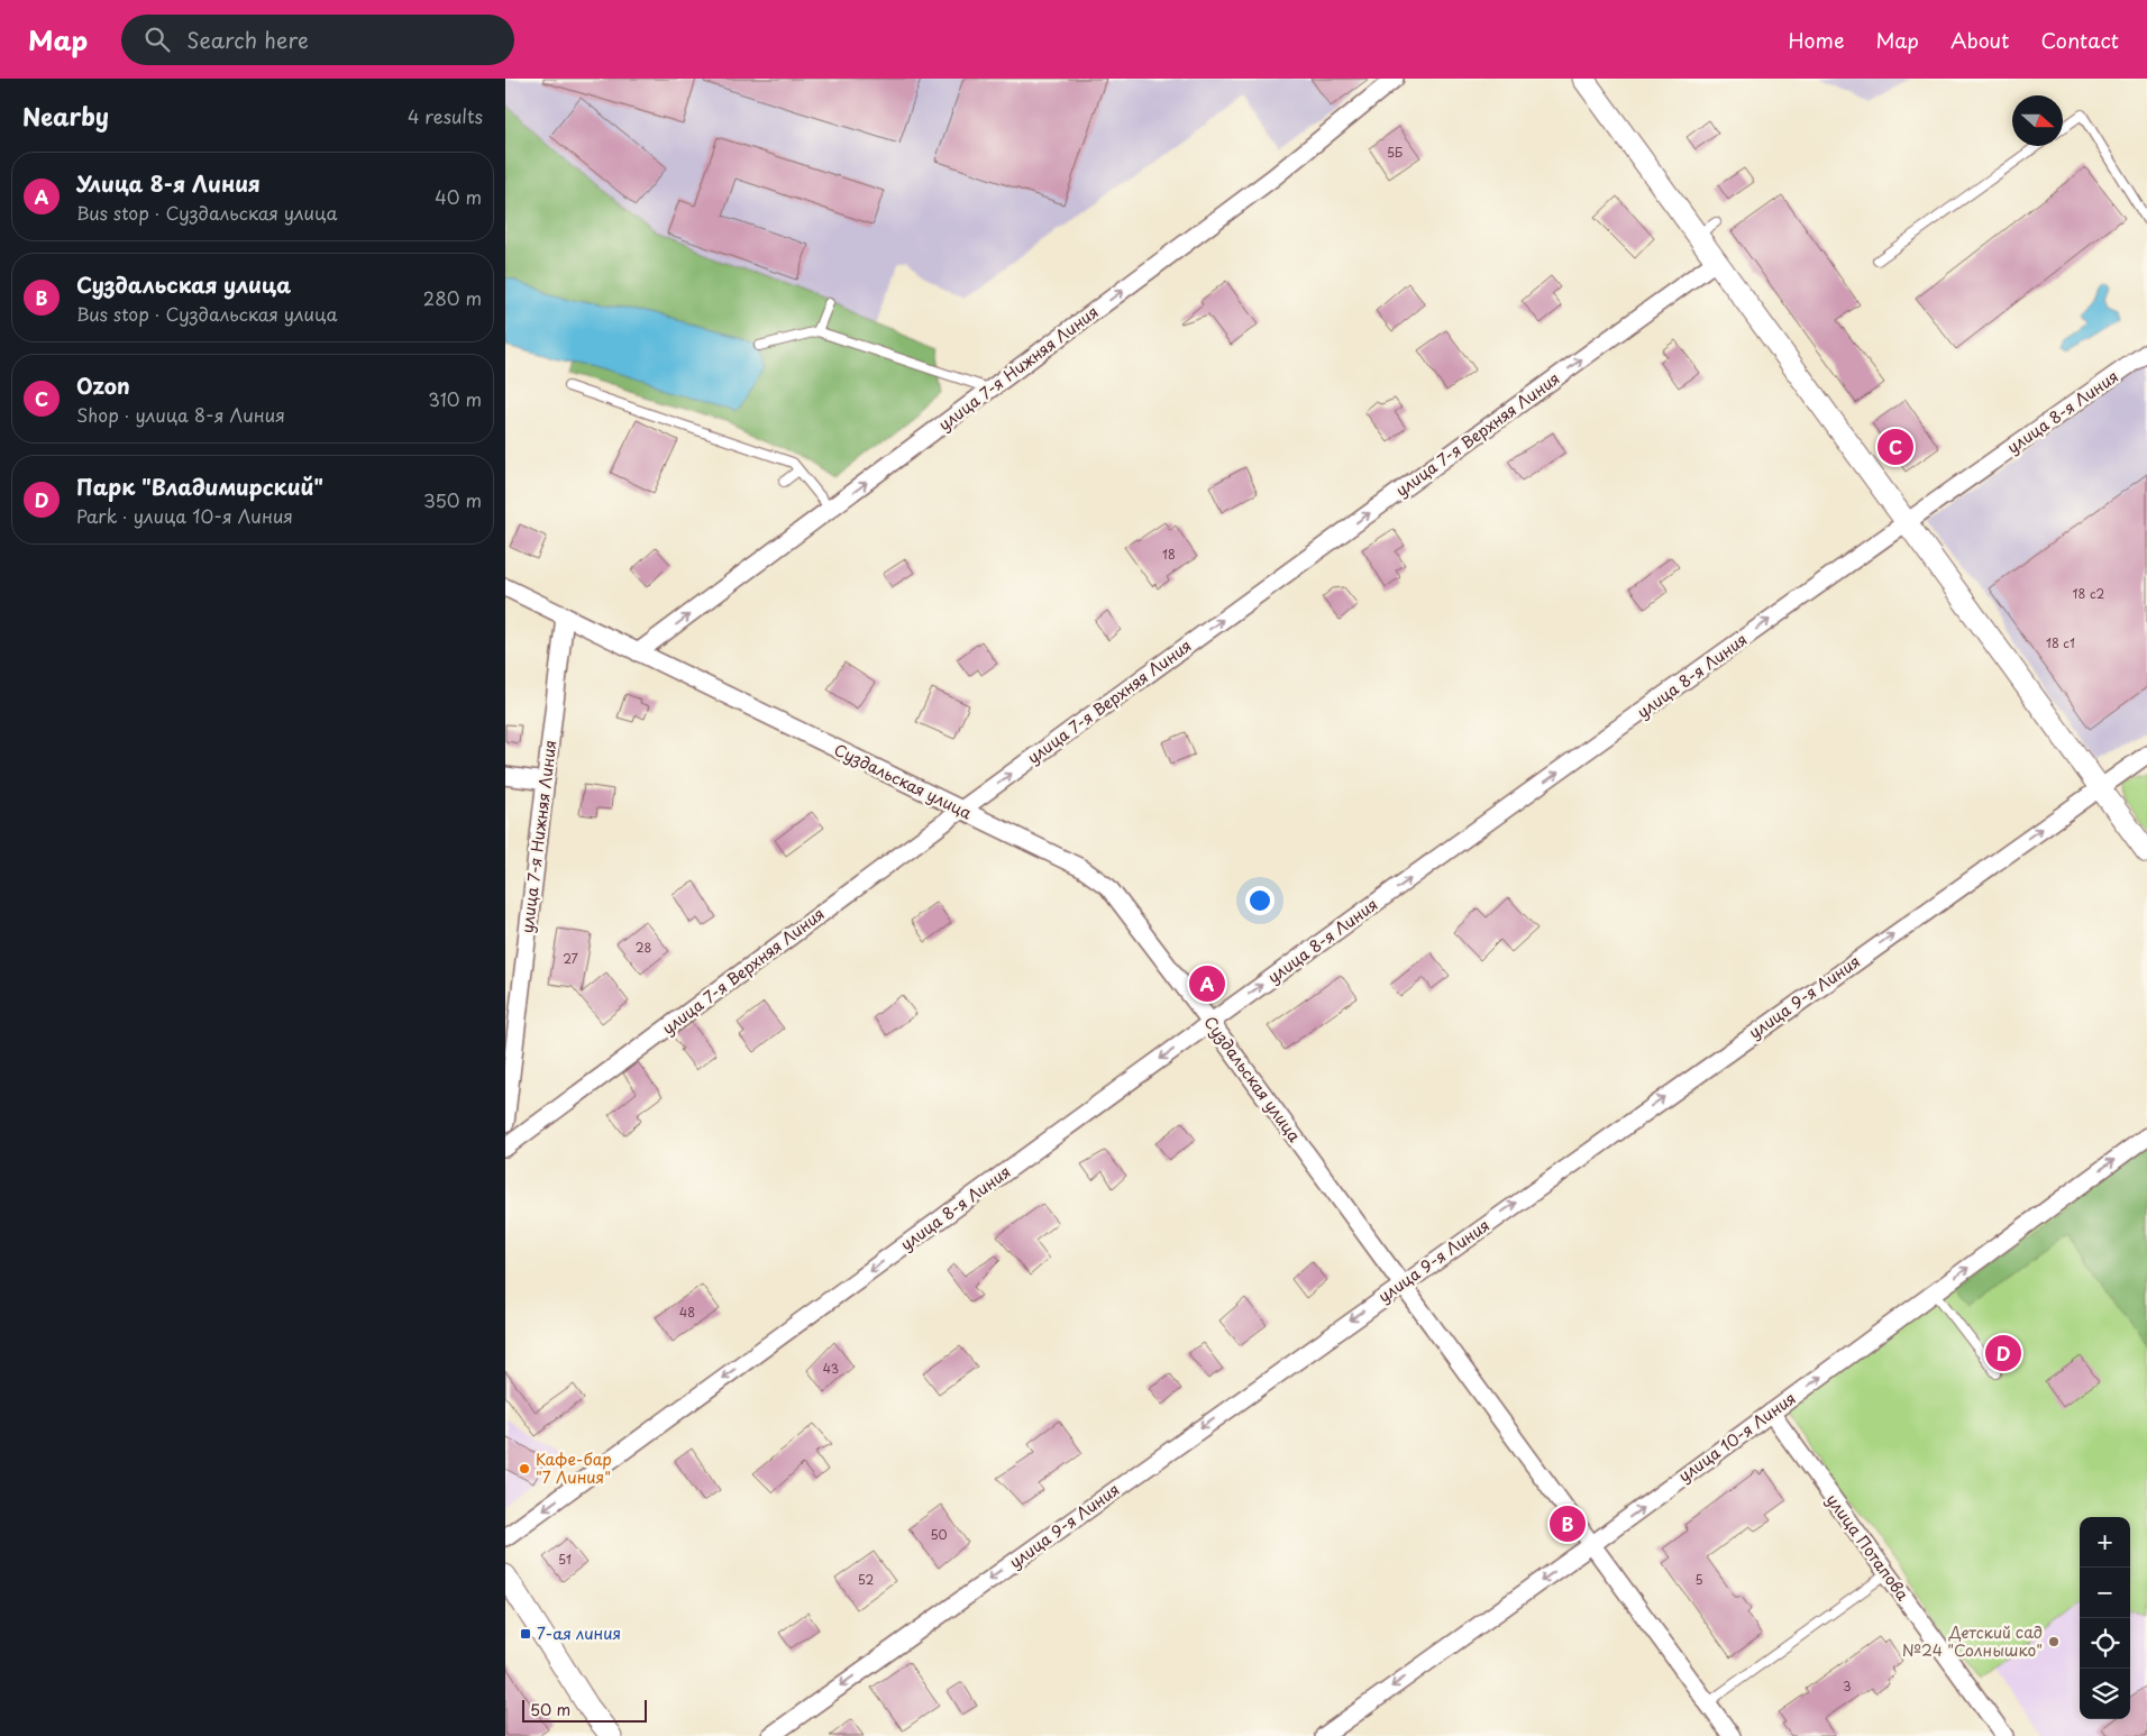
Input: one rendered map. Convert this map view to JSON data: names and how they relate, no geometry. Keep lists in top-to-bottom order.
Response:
{
  "streets": {
    "street": [
      "улица 7-я Нижняя Линия",
      "улица 8-я Линия",
      "улица 7-я Верхняя Линия",
      "Суздальская улица",
      "улица 9-я Линия",
      "улица 10-я Линия",
      "улица Потапова"
    ]
  },
  "crossings": [
    ["улица 7-я Нижняя Линия", "Суздальская улица"],
    ["улица 8-я Линия", "Суздальская улица"],
    ["улица 7-я Верхняя Линия", "Суздальская улица"],
    ["Суздальская улица", "улица 9-я Линия"],
    ["Суздальская улица", "улица 10-я Линия"],
    ["улица 10-я Линия", "улица Потапова"]
  ],
  "one_way": ["улица 7-я Нижняя Линия", "улица 7-я Верхняя Линия"],
  "places": {
    "other": ["Кафе-бар \"7 Линия\"", "Детский сад №24 \"Солнышко\""],
    "transit": ["7-ая линия"]
  },
  "house_numbers": [
    "5Б",
    "18",
    "18 с2",
    "18 с1",
    "28",
    "27",
    "48",
    "43",
    "50",
    "51",
    "52",
    "5",
    "3"
  ],
  "scale_bar": "50 m",
  "north": "right",
  "page": {
    "header": "Map",
    "search": "Search here",
    "nav": [
      "Home",
      "Map",
      "About",
      "Contact"
    ],
    "heading": ["Nearby", "4 results"],
    "list": [
      {
        "mark": "A",
        "name": "Улица 8-я Линия",
        "note": "Bus stop · Суздальская улица",
        "value": "40 m"
      },
      {
        "mark": "B",
        "name": "Суздальская улица",
        "note": "Bus stop · Суздальская улица",
        "value": "280 m"
      },
      {
        "mark": "C",
        "name": "Ozon",
        "note": "Shop · улица 8-я Линия",
        "value": "310 m"
      },
      {
        "mark": "D",
        "name": "Парк \"Владимирский\"",
        "note": "Park · улица 10-я Линия",
        "value": "350 m"
      }
    ],
    "pins": [
      "C",
      "A",
      "D",
      "B"
    ],
    "map_buttons": ["+", "−"],
    "scale": "50 m"
  }
}
